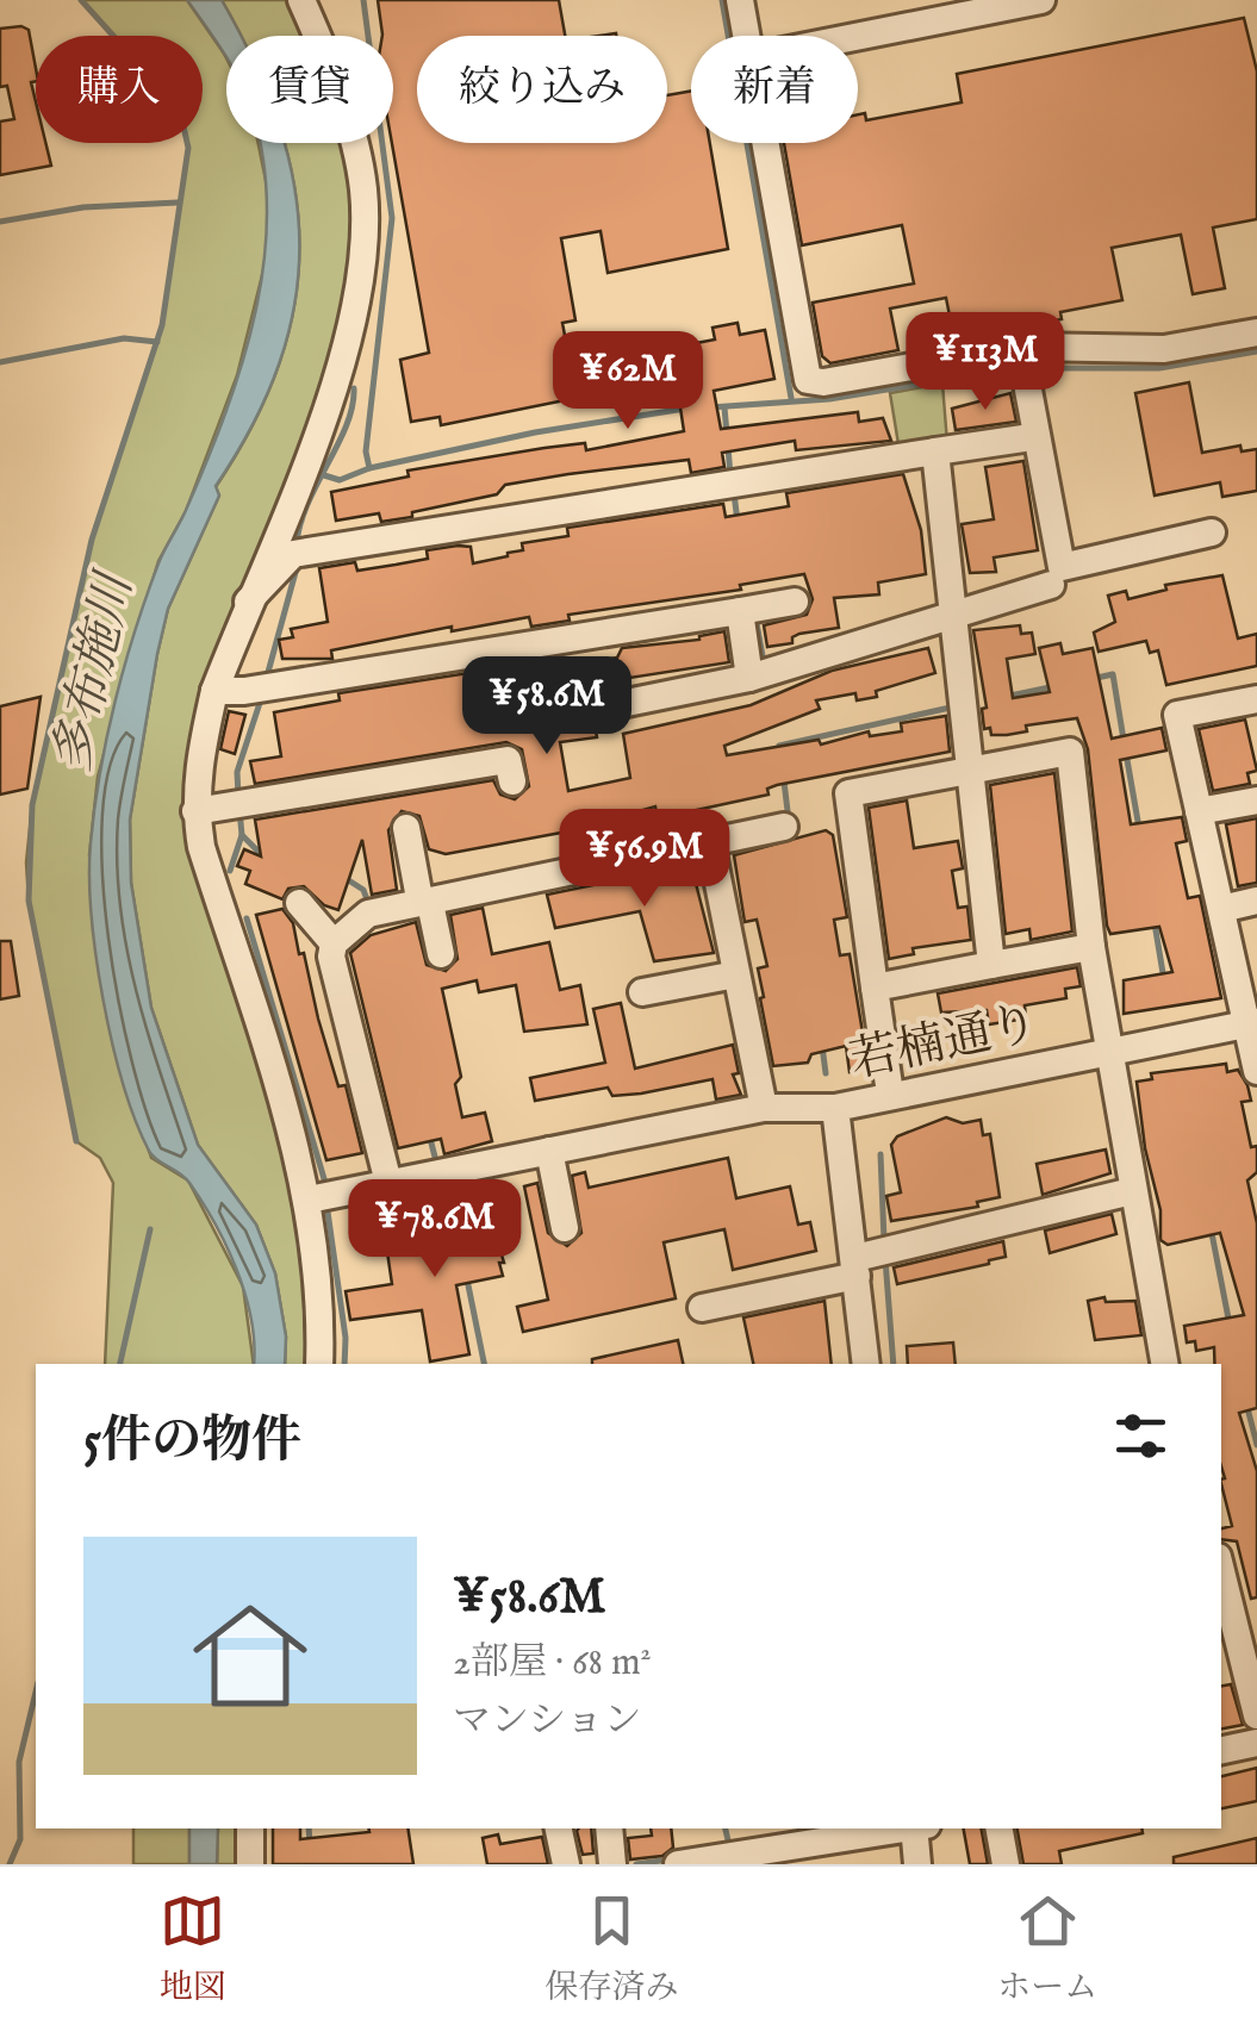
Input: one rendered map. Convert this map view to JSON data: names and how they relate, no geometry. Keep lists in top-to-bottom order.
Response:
{
  "streets": {
    "street": ["若楠通り"]
  },
  "water": ["多布施川"],
  "page": {
    "chip": [
      "購入",
      "賃貸",
      "絞り込み",
      "新着"
    ],
    "price": [
      "¥113M",
      "¥62M",
      "¥58.6M",
      "¥56.9M",
      "¥78.6M"
    ],
    "heading": "5件の物件",
    "list": [
      {
        "name": "¥58.6M",
        "note": "2部屋 · 68 m² · マンション"
      }
    ],
    "tabs": ["地図", "保存済み", "ホーム"]
  }
}
